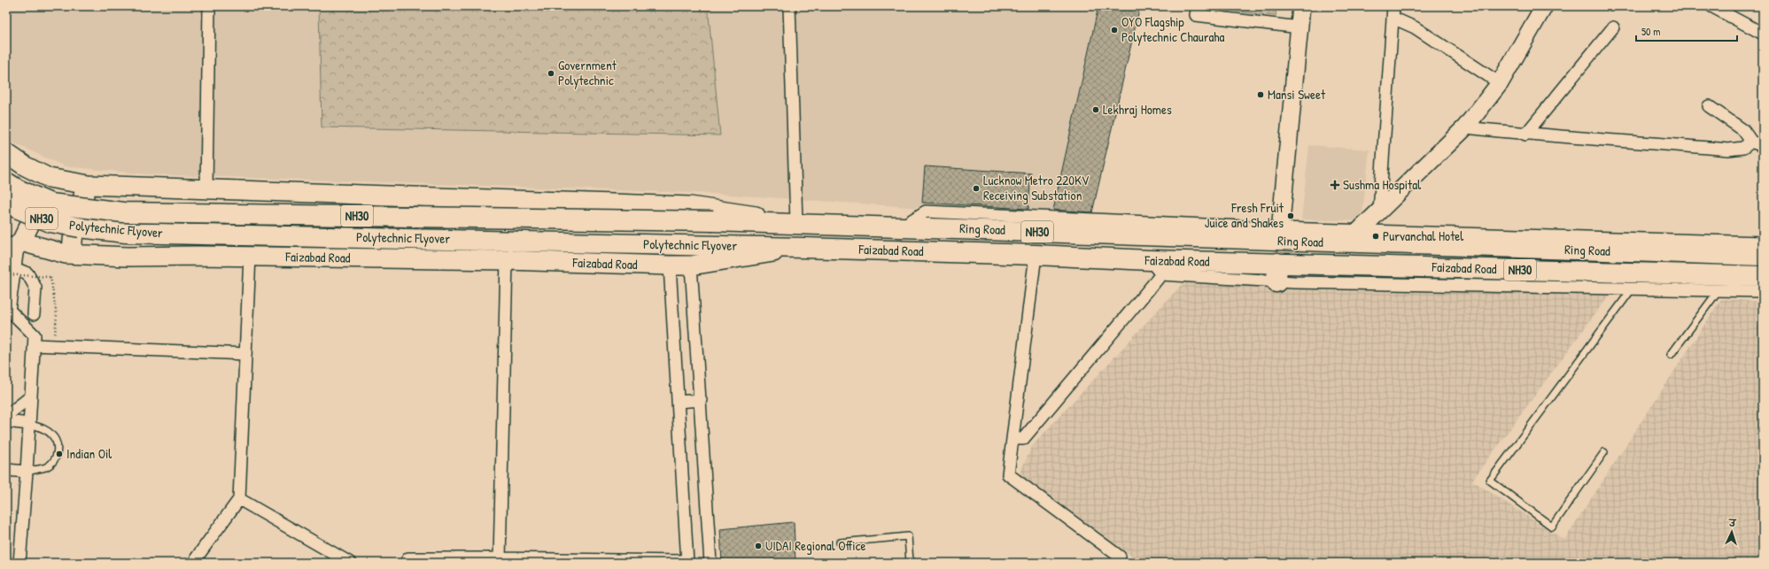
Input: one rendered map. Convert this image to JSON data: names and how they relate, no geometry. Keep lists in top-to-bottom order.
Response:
{
  "streets": {
    "highway": [
      "NH30",
      "Polytechnic Flyover",
      "Ring Road",
      "Faizabad Road"
    ]
  },
  "crossings": [
    ["Polytechnic Flyover", "Ring Road"],
    ["Polytechnic Flyover", "Faizabad Road"]
  ],
  "places": {
    "other": [
      "OYO Flagship Polytechnic Chauraha",
      "Government Polytechnic",
      "Mansi Sweet",
      "Lekhraj Homes",
      "Lucknow Metro 220KV Receiving Substation",
      "Fresh Fruit Juice and Shakes",
      "Purvanchal Hotel",
      "Indian Oil",
      "UIDAI Regional Office"
    ],
    "health": ["Sushma Hospital"]
  },
  "scale_bar": "50 m",
  "north": "top"
}
